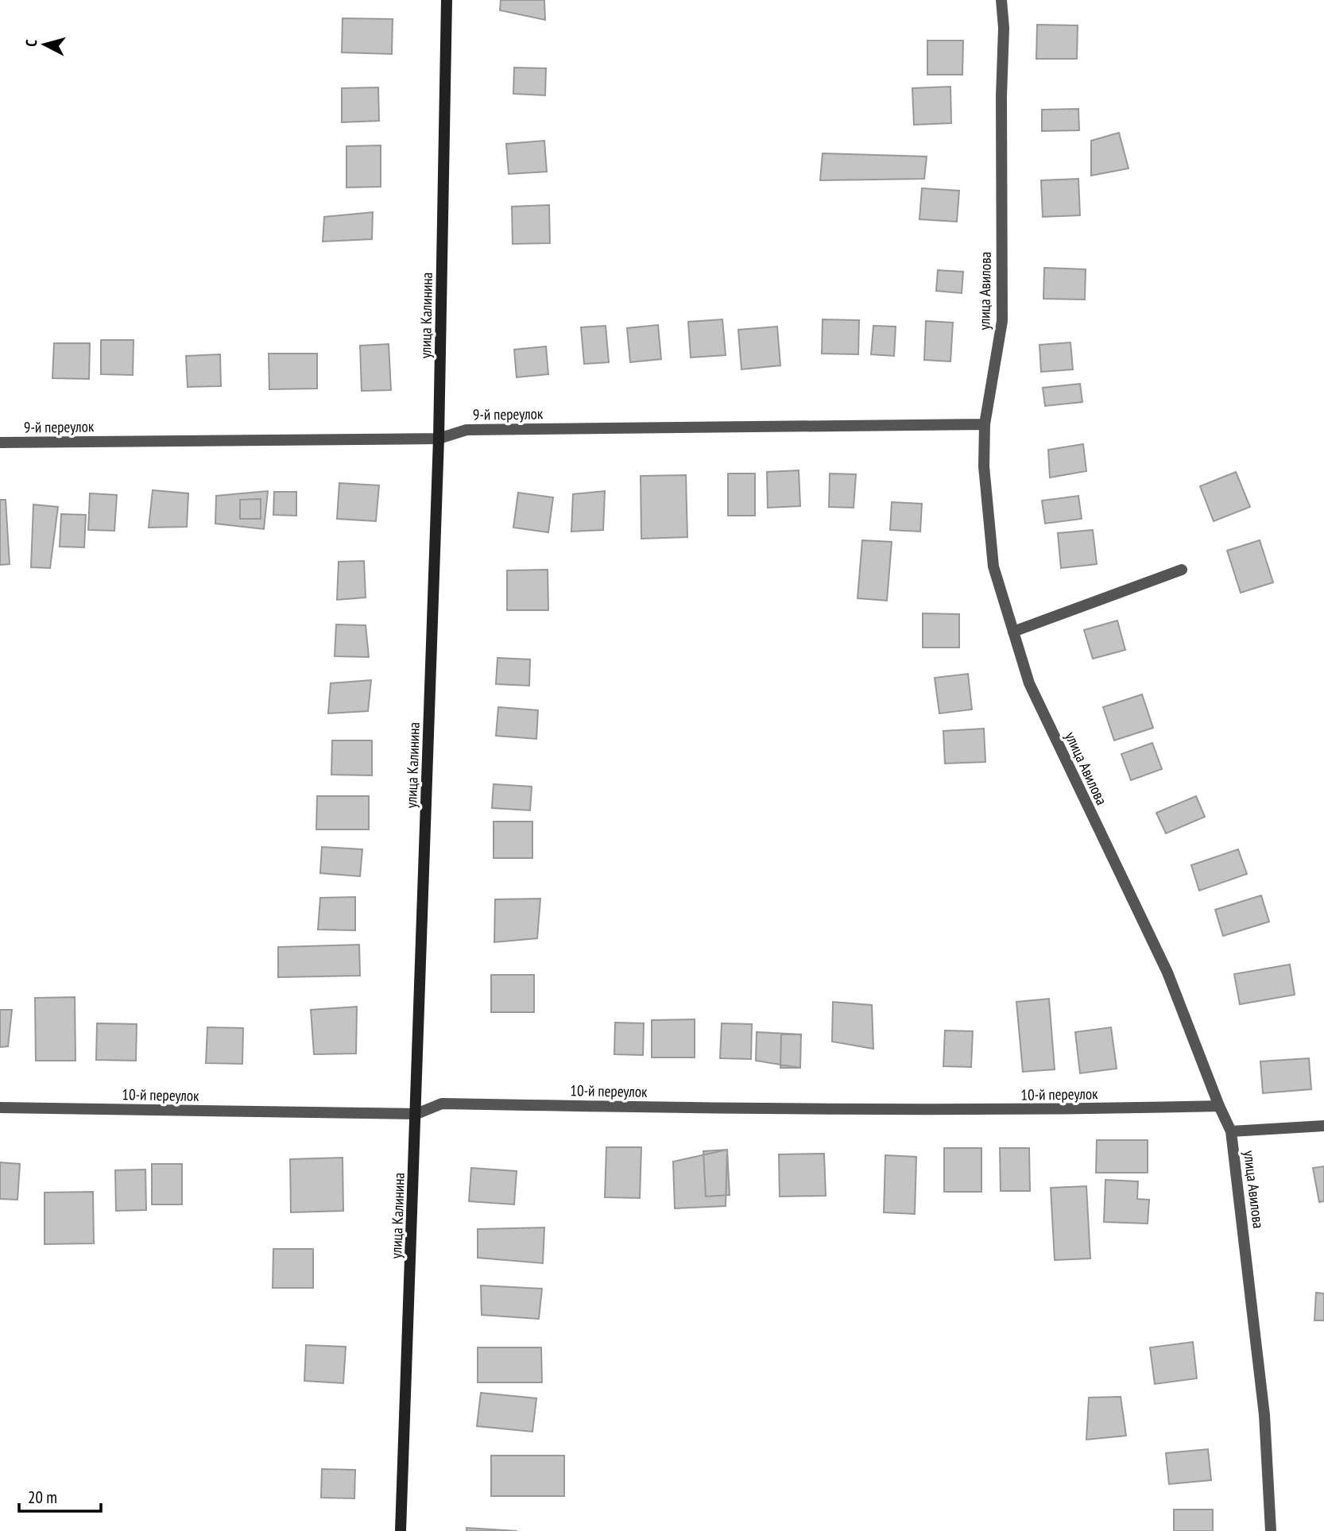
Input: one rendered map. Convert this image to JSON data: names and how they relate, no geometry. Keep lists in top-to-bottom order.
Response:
{
  "streets": {
    "main road": ["улица Калинина"],
    "street": ["улица Авилова", "9-й переулок", "10-й переулок"]
  },
  "crossings": [
    ["улица Авилова", "9-й переулок"],
    ["улица Авилова", "10-й переулок"],
    ["улица Калинина", "9-й переулок"],
    ["улица Калинина", "10-й переулок"]
  ],
  "scale_bar": "20 m",
  "north": "left"
}
